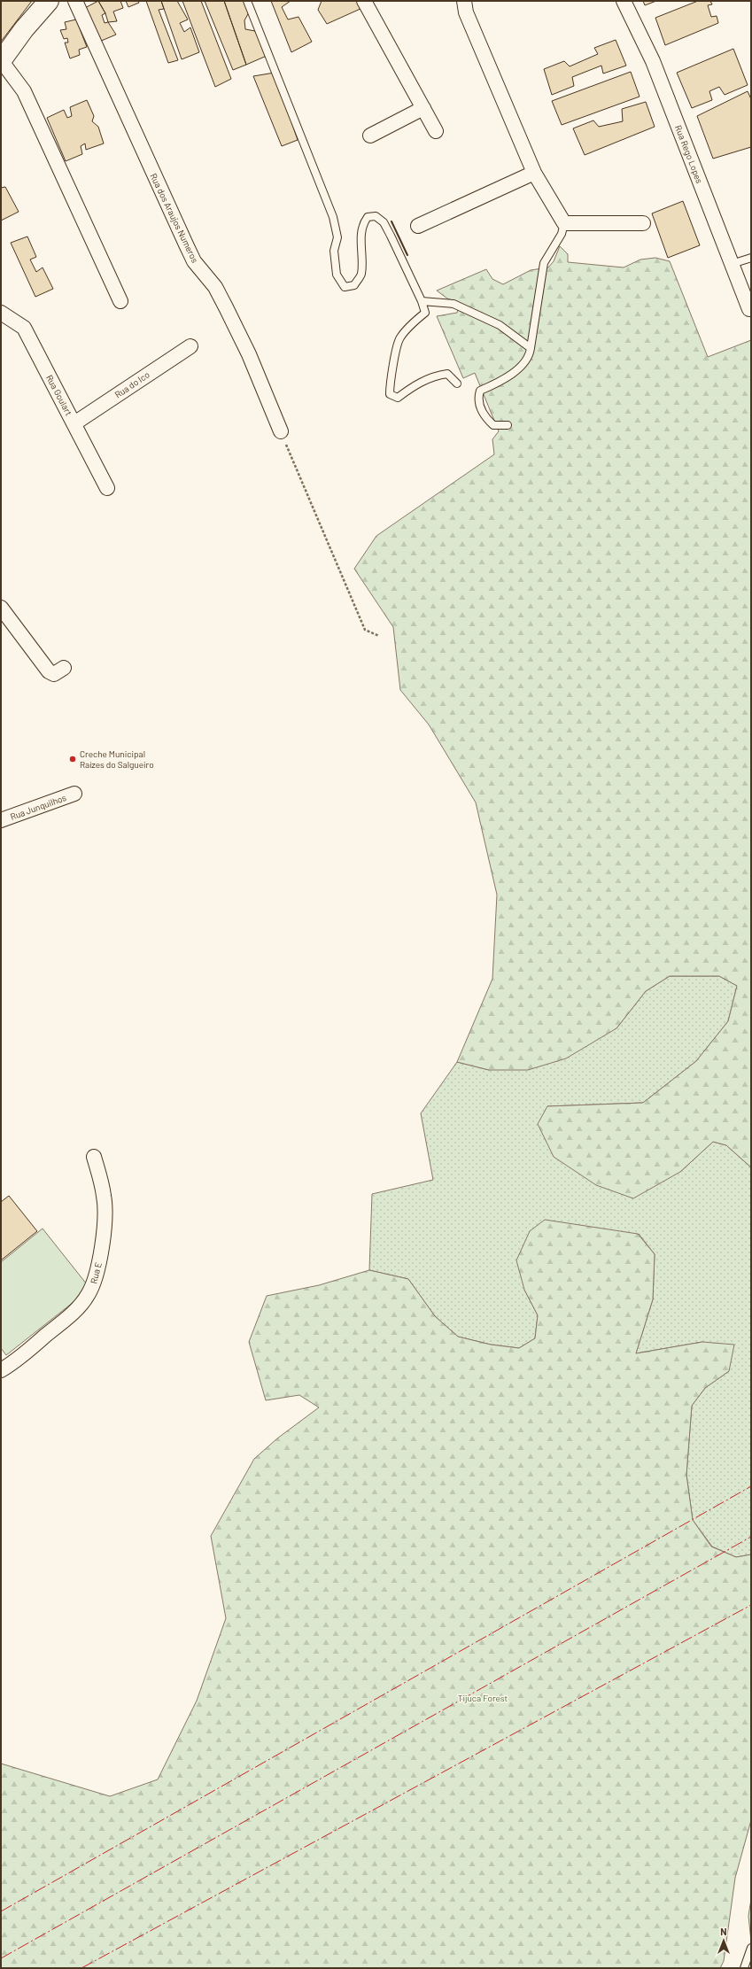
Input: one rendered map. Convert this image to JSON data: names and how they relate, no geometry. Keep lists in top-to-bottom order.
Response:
{
  "streets": {
    "street": [
      "Rua Rego Lopes",
      "Rua dos Araujos Numeros",
      "Rua do Ico",
      "Rua Goulart",
      "Rua Junquilhos",
      "Rua E"
    ]
  },
  "crossings": [
    ["Rua do Ico", "Rua Goulart"]
  ],
  "parks": ["Tijuca Forest"],
  "places": ["Creche Municipal Raízes do Salgueiro"],
  "north": "top"
}
